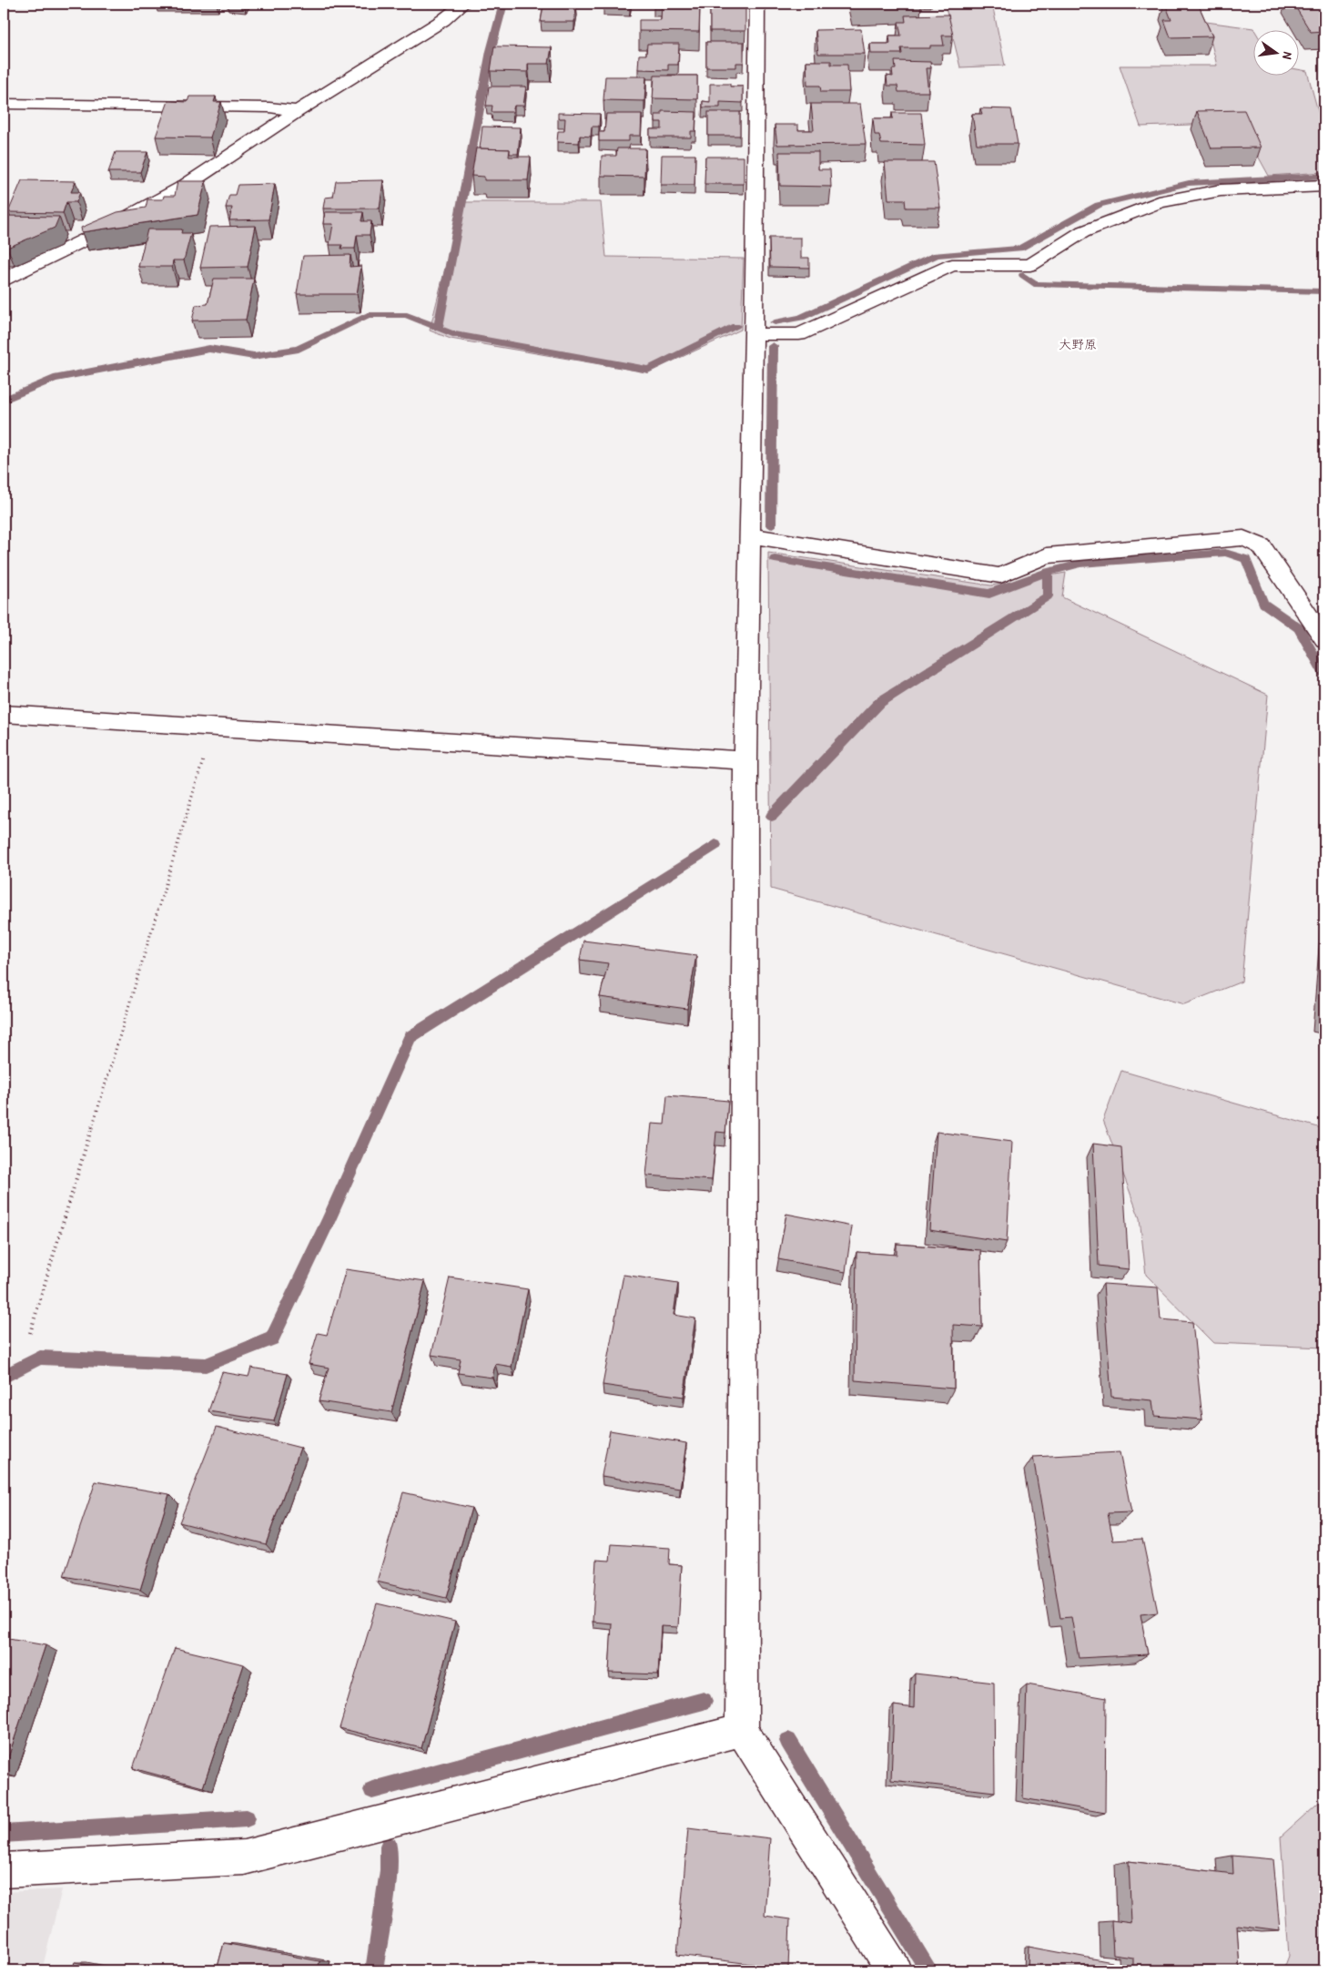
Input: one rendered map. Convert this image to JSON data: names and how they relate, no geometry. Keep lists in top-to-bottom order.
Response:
{
  "districts": ["大野原"],
  "north": "right"
}
